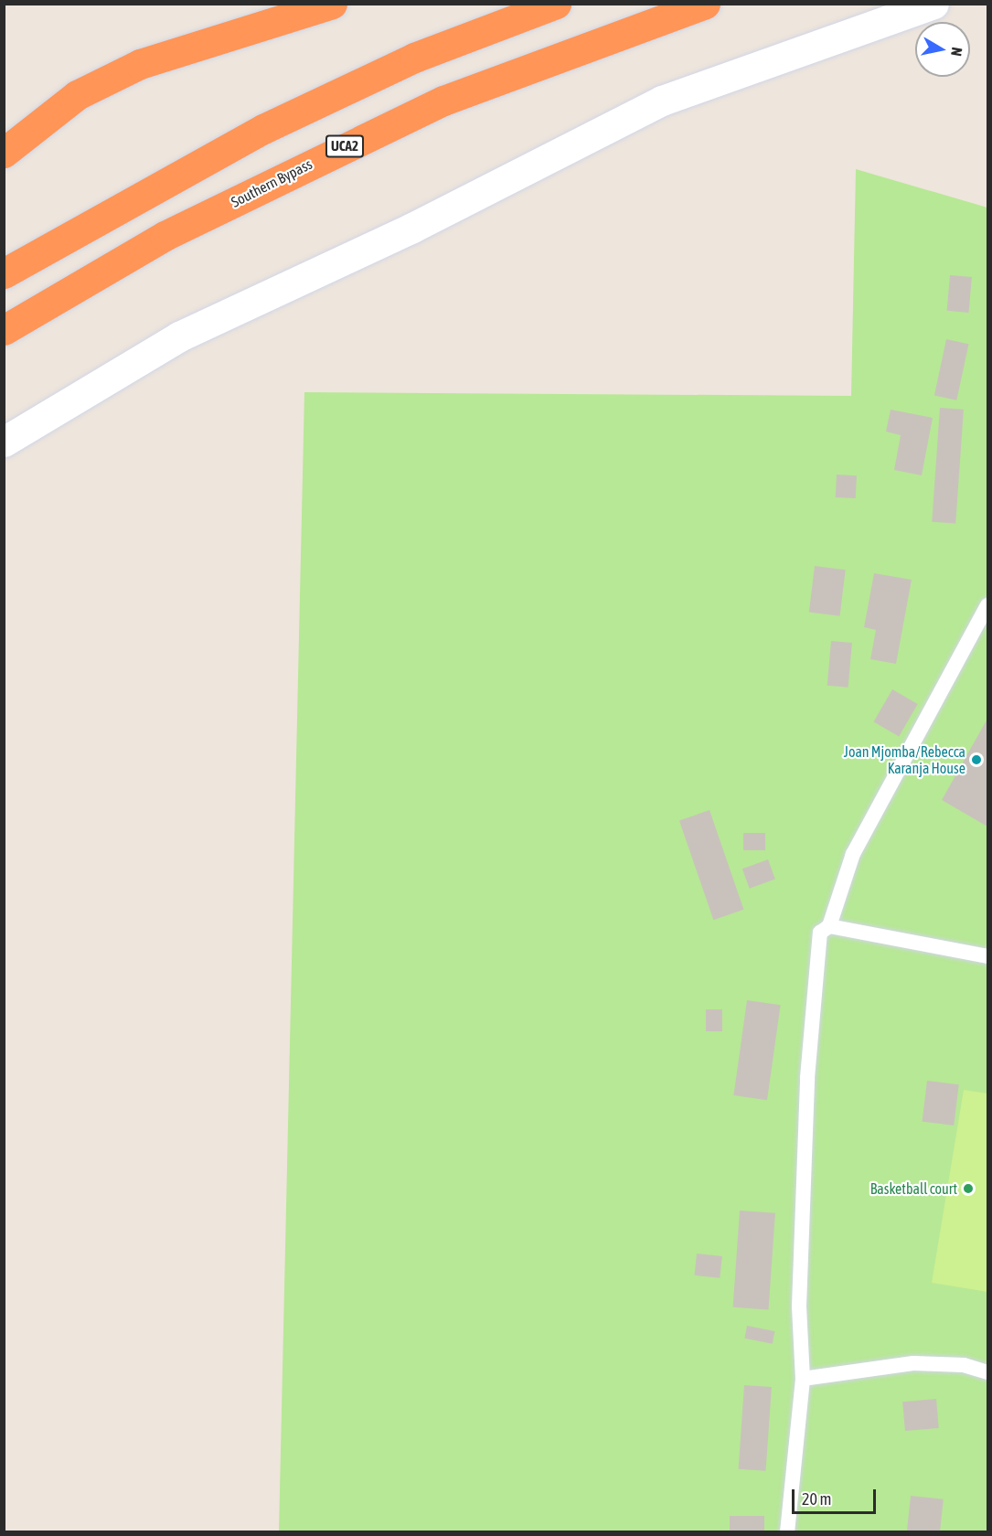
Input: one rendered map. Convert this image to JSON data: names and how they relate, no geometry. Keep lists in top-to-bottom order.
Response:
{
  "streets": {
    "highway": ["UCA2", "Southern Bypass"]
  },
  "places": ["Joan Mjomba/Rebecca Karanja House", "Basketball court"],
  "scale_bar": "20 m",
  "north": "right"
}
